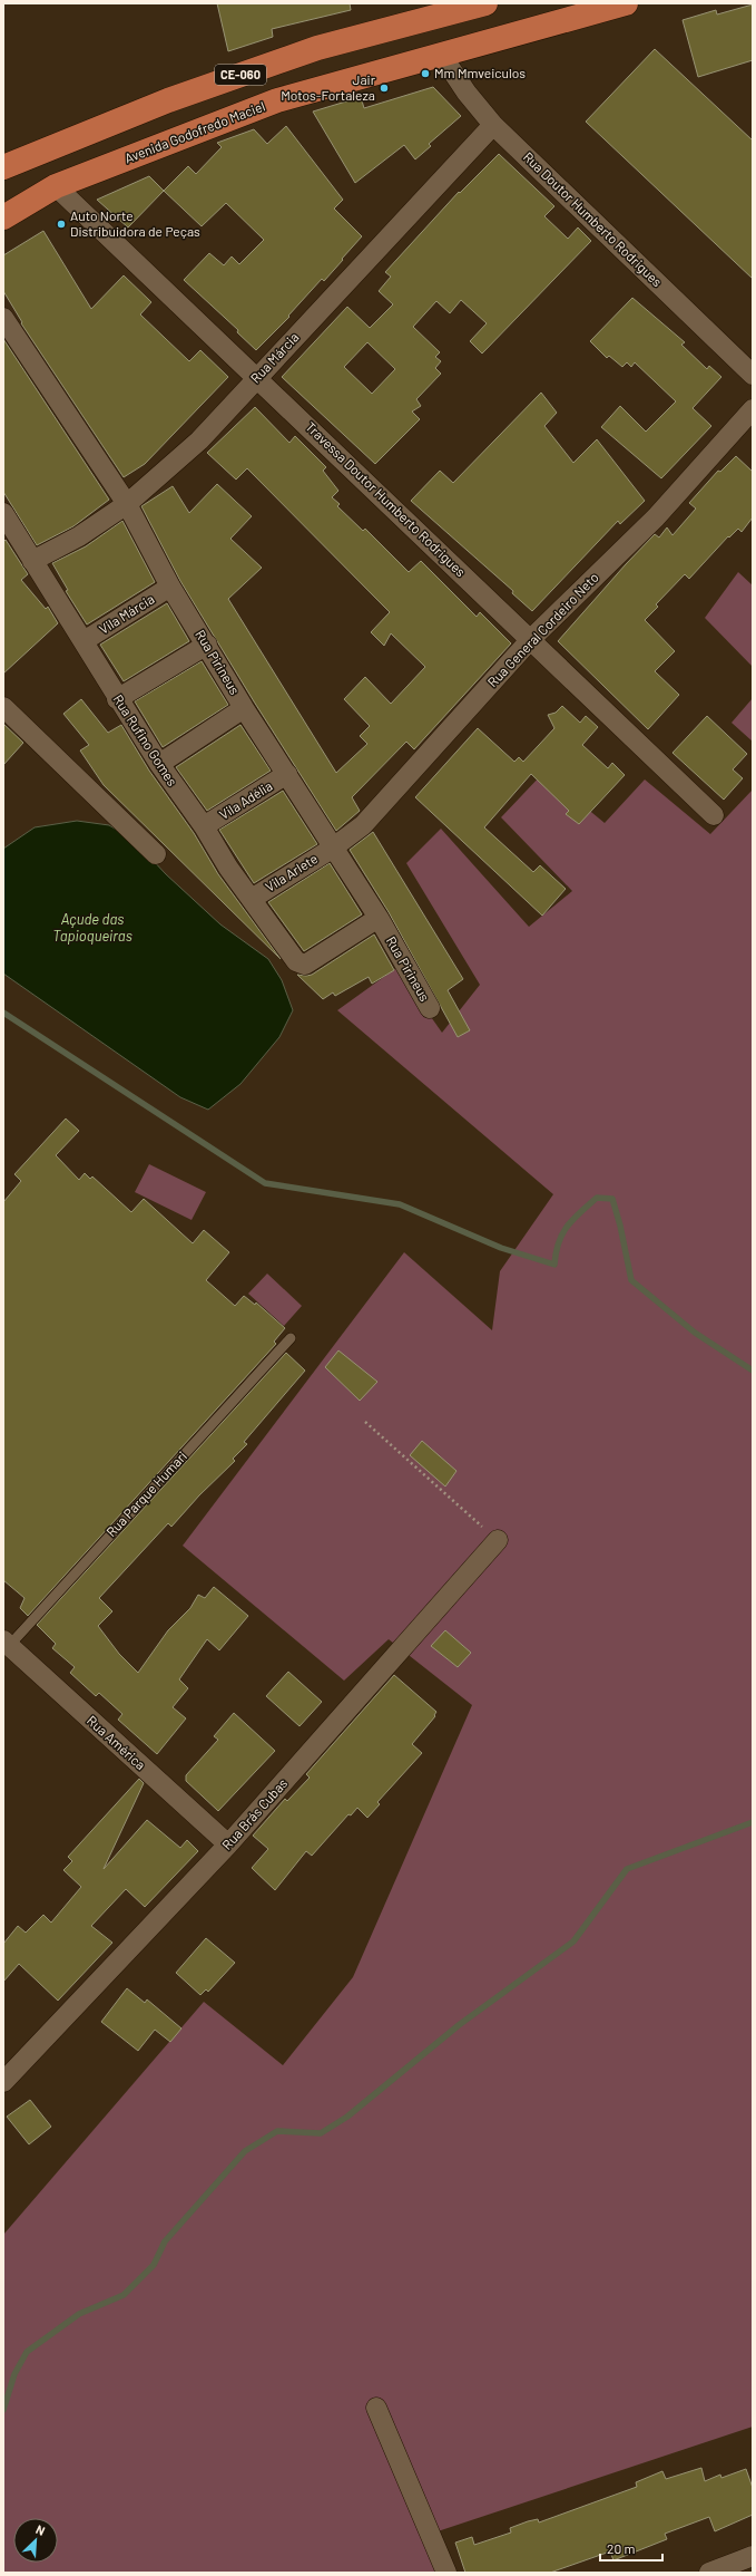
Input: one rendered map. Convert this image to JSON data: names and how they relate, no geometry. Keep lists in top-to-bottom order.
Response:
{
  "streets": {
    "main road": ["CE-060", "Avenida Godofredo Maciel"],
    "street": [
      "Rua Doutor Humberto Rodrigues",
      "Rua Márcia",
      "Travessa Doutor Humberto Rodrigues",
      "Vila Márcia",
      "Rua General Cordeiro Neto",
      "Rua Pirineus",
      "Rua Rufino Gomes",
      "Vila Adélia",
      "Vila Arlete",
      "Rua América",
      "Rua Brás Cubas"
    ],
    "lane": ["Rua Parque Humari"]
  },
  "crossings": [
    ["Avenida Godofredo Maciel", "Rua Doutor Humberto Rodrigues"],
    ["Avenida Godofredo Maciel", "Travessa Doutor Humberto Rodrigues"],
    ["Rua Doutor Humberto Rodrigues", "Rua Márcia"],
    ["Rua Márcia", "Travessa Doutor Humberto Rodrigues"],
    ["Rua Márcia", "Rua Pirineus"],
    ["Rua Márcia", "Rua Rufino Gomes"],
    ["Travessa Doutor Humberto Rodrigues", "Rua General Cordeiro Neto"],
    ["Vila Márcia", "Rua Pirineus"],
    ["Vila Márcia", "Rua Rufino Gomes"],
    ["Rua General Cordeiro Neto", "Rua Pirineus"],
    ["Rua General Cordeiro Neto", "Vila Arlete"],
    ["Rua Pirineus", "Rua Rufino Gomes"],
    ["Rua Pirineus", "Vila Adélia"],
    ["Rua Pirineus", "Vila Arlete"],
    ["Rua Rufino Gomes", "Vila Adélia"],
    ["Rua Rufino Gomes", "Vila Arlete"],
    ["Rua Parque Humari", "Rua América"],
    ["Rua América", "Rua Brás Cubas"]
  ],
  "water": ["Açude das Tapioqueiras"],
  "places": ["Mm Mmveiculos", "Jair Motos-Fortaleza", "Auto Norte Distribuidora de Peças"],
  "scale_bar": "20 m",
  "north": "top right"
}
